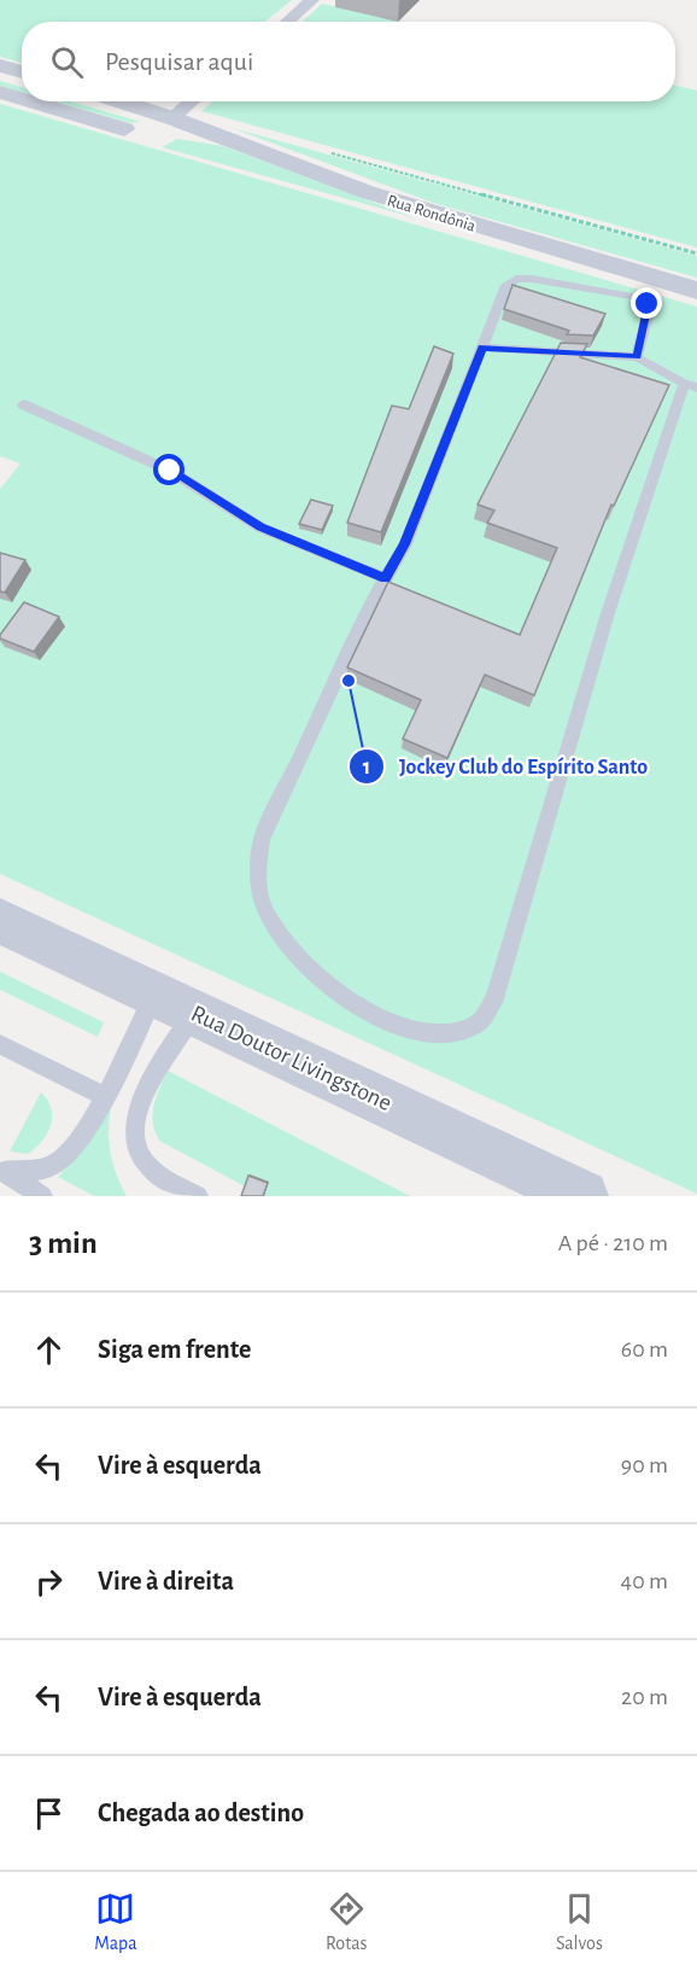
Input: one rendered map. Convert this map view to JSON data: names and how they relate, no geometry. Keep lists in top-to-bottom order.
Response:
{
  "streets": {
    "street": ["Rua Rondônia", "Rua Doutor Livingstone"]
  },
  "places": ["Jockey Club do Espírito Santo"],
  "page": {
    "search": "Pesquisar aqui",
    "heading": ["3 min", "A pé · 210 m"],
    "list": [
      ["Siga em frente", "60 m"],
      ["Vire à esquerda", "90 m"],
      ["Vire à direita", "40 m"],
      ["Vire à esquerda", "20 m"],
      "Chegada ao destino"
    ],
    "nav": ["Mapa", "Rotas", "Salvos"]
  }
}
